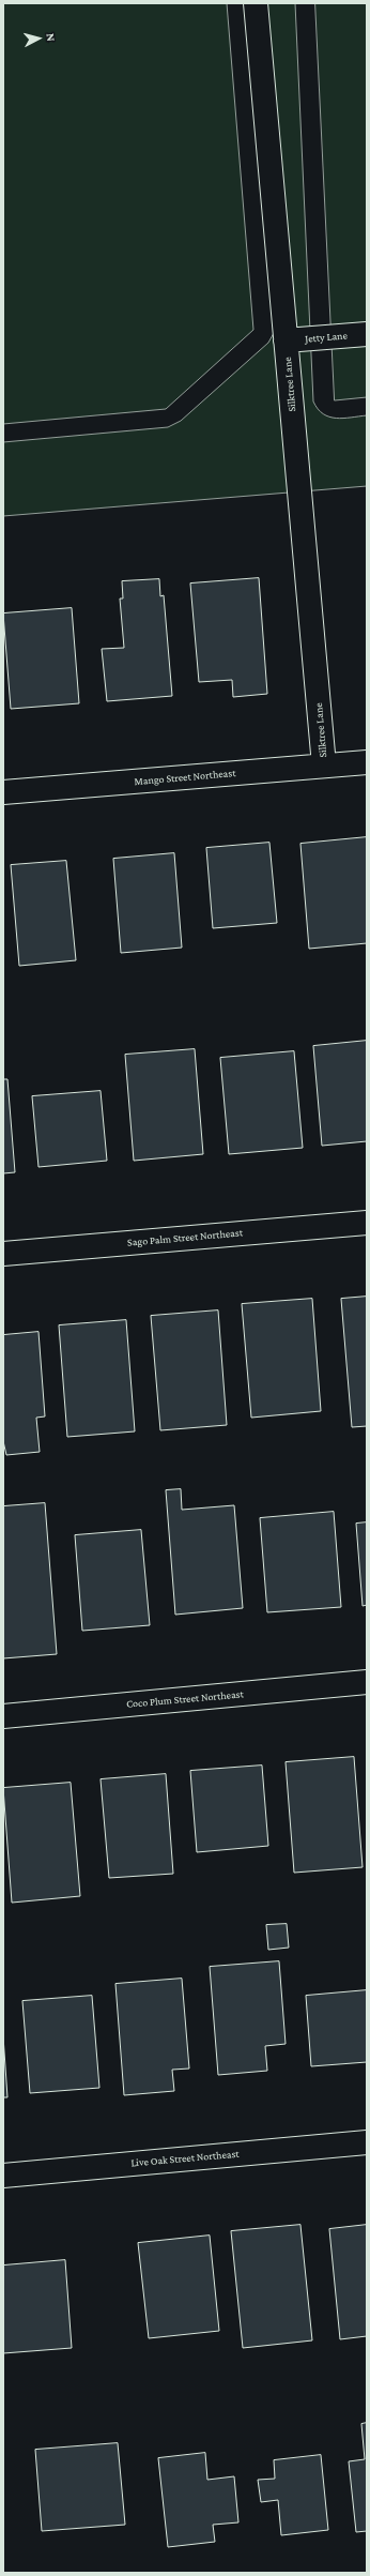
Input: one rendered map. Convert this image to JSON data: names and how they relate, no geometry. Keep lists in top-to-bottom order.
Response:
{
  "streets": {
    "street": [
      "Jetty Lane",
      "Silktree Lane",
      "Mango Street Northeast",
      "Sago Palm Street Northeast",
      "Coco Plum Street Northeast",
      "Live Oak Street Northeast"
    ]
  },
  "crossings": [
    ["Jetty Lane", "Silktree Lane"],
    ["Silktree Lane", "Mango Street Northeast"]
  ],
  "north": "right"
}
